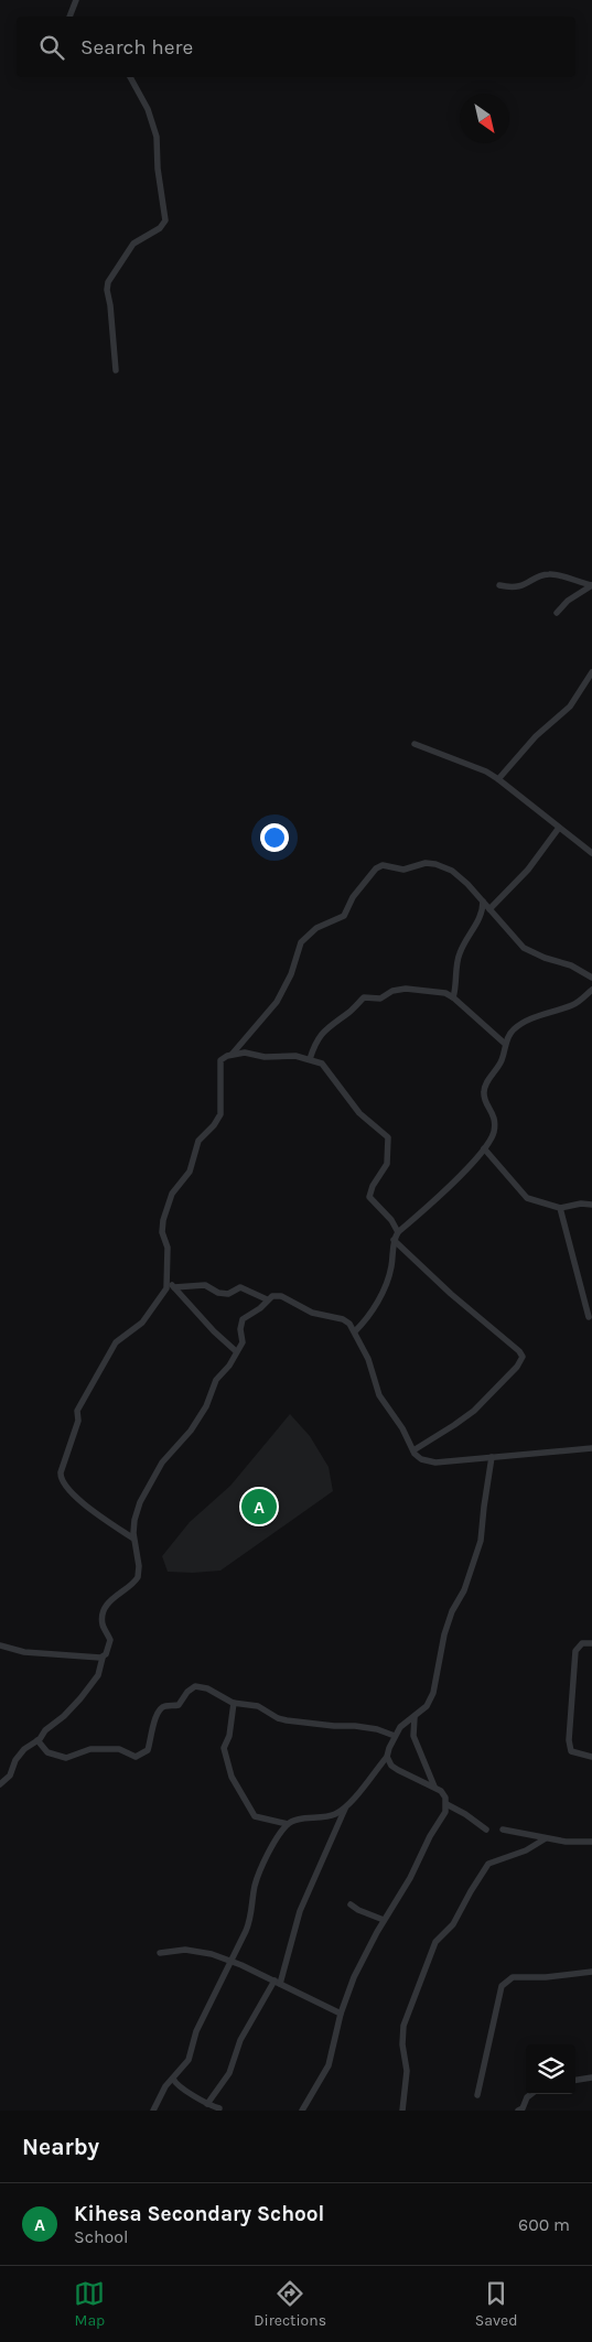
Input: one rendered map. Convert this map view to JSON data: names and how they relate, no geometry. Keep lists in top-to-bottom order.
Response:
{
  "north": "bottom right",
  "page": {
    "search": "Search here",
    "pins": "A",
    "heading": "Nearby",
    "list": [
      {
        "mark": "A",
        "name": "Kihesa Secondary School",
        "note": "School",
        "value": "600 m"
      }
    ],
    "nav": ["Map", "Directions", "Saved"]
  }
}
